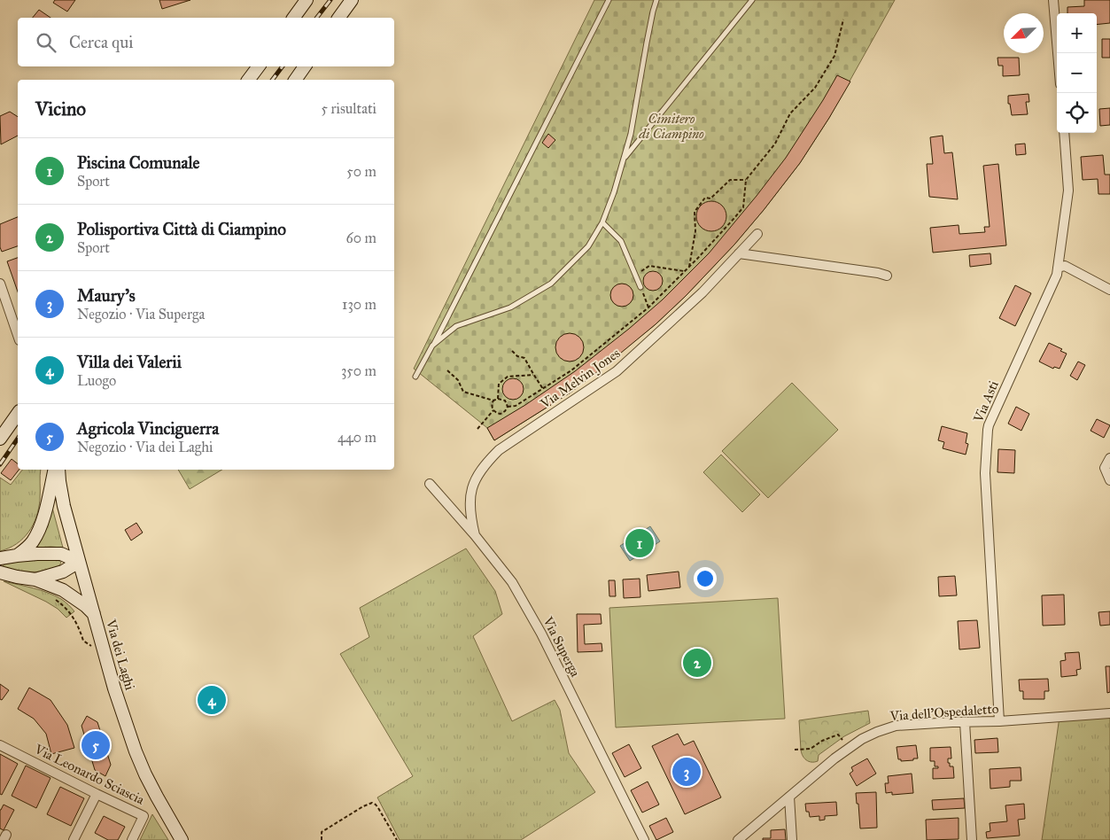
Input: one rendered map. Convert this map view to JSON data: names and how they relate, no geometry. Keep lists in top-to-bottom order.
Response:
{
  "streets": {
    "main road": ["Via dei Laghi"],
    "street": [
      "Via Melvin Jones",
      "Via Asti",
      "Via Superga",
      "Via dell'Ospedaletto",
      "Via Leonardo Sciascia"
    ]
  },
  "crossings": [
    ["Via Melvin Jones", "Via Superga"],
    ["Via Asti", "Via dell'Ospedaletto"]
  ],
  "parks": ["Cimitero di Ciampino"],
  "north": "bottom left",
  "page": {
    "map_buttons": ["+", "−"],
    "search": "Cerca qui",
    "heading": ["Vicino", "5 risultati"],
    "list": [
      {
        "mark": "1",
        "name": "Piscina Comunale",
        "note": "Sport",
        "value": "50 m"
      },
      {
        "mark": "2",
        "name": "Polisportiva Città di Ciampino",
        "note": "Sport",
        "value": "60 m"
      },
      {
        "mark": "3",
        "name": "Maury's",
        "note": "Negozio · Via Superga",
        "value": "130 m"
      },
      {
        "mark": "4",
        "name": "Villa dei Valerii",
        "note": "Luogo",
        "value": "350 m"
      },
      {
        "mark": "5",
        "name": "Agricola Vinciguerra",
        "note": "Negozio · Via dei Laghi",
        "value": "440 m"
      }
    ],
    "pins": [
      "1",
      "2",
      "4",
      "5",
      "3"
    ]
  }
}
